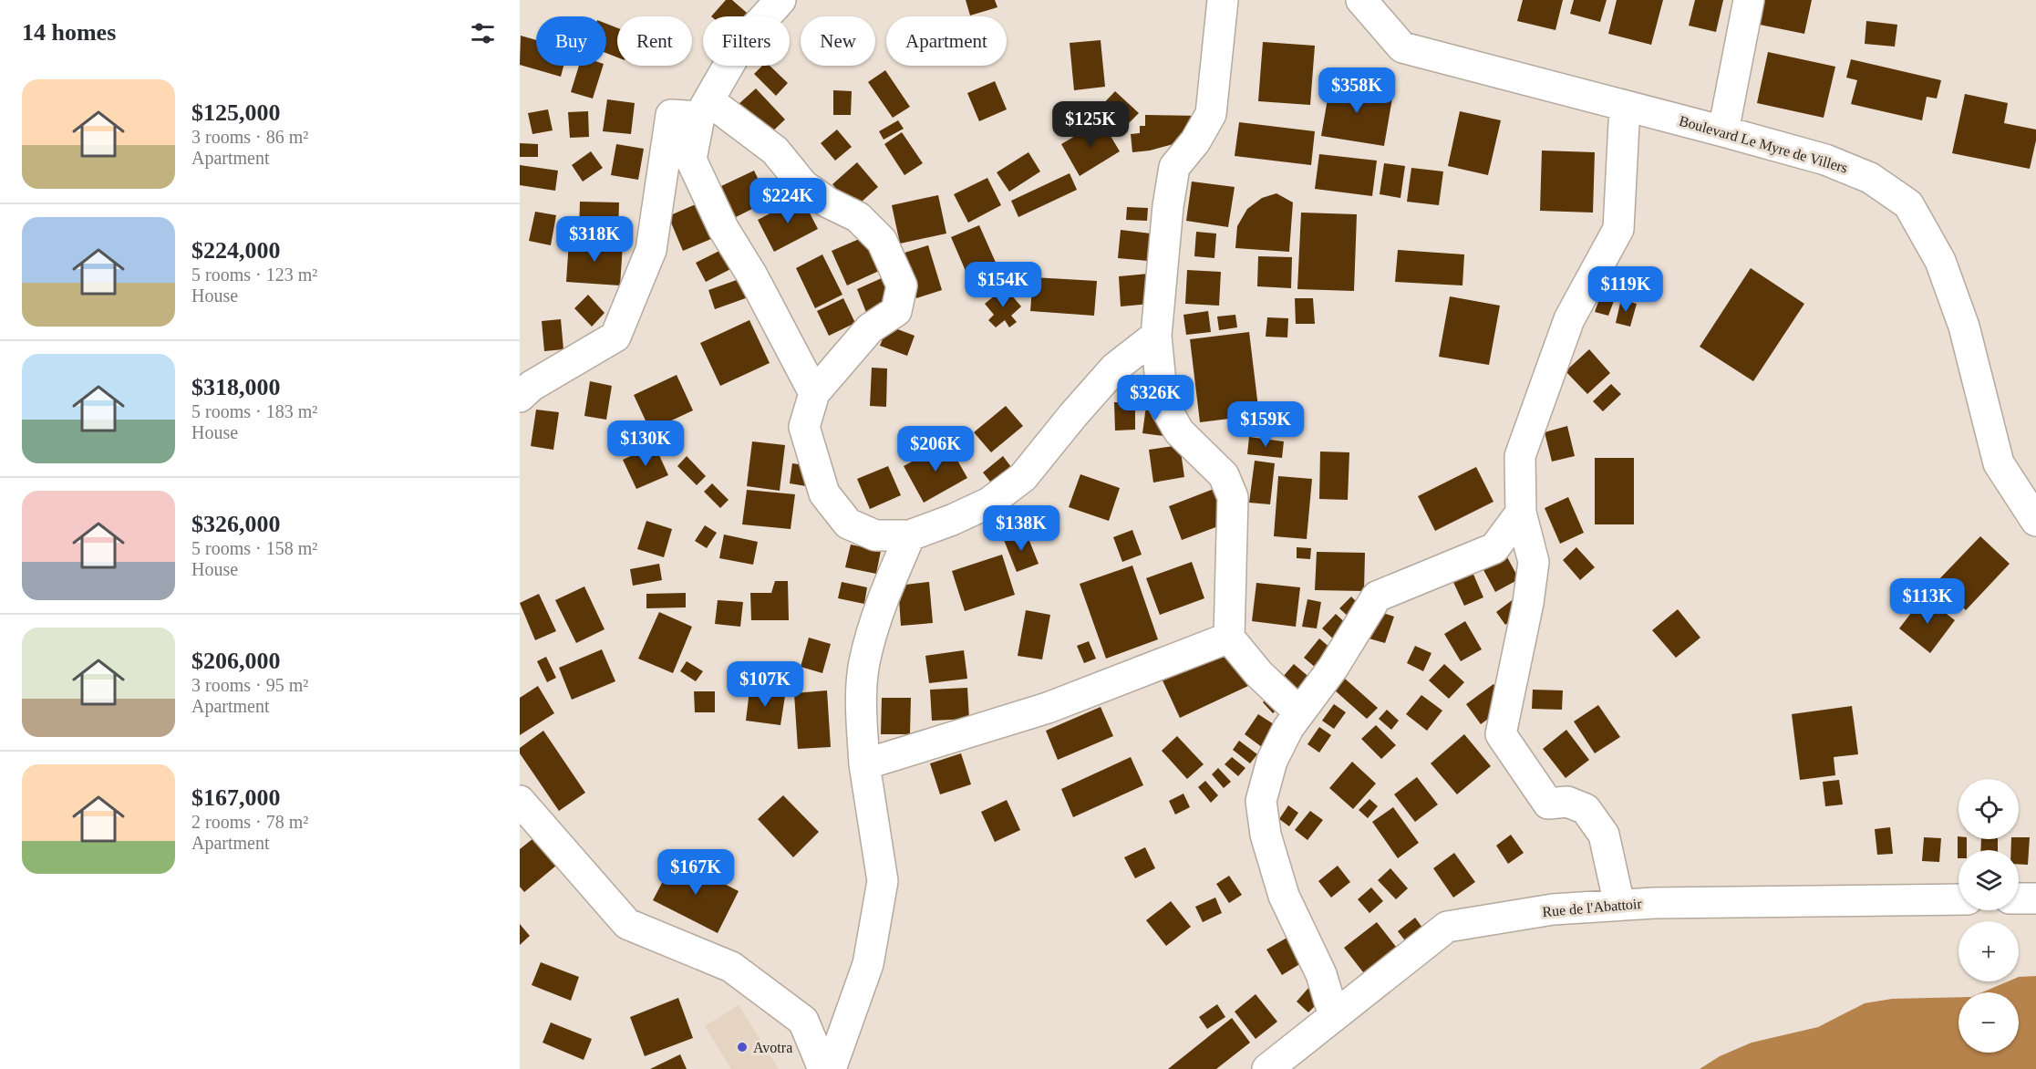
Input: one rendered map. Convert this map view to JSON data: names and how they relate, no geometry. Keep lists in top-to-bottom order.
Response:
{
  "streets": {
    "street": ["Boulevard Le Myre de Villers", "Rue de l'Abattoir"]
  },
  "places": ["Avotra"],
  "page": {
    "heading": "14 homes",
    "chip": [
      "Buy",
      "Rent",
      "Filters",
      "New",
      "Apartment"
    ],
    "list": [
      {
        "name": "$125,000",
        "note": "3 rooms · 86 m² · Apartment"
      },
      {
        "name": "$224,000",
        "note": "5 rooms · 123 m² · House"
      },
      {
        "name": "$318,000",
        "note": "5 rooms · 183 m² · House"
      },
      {
        "name": "$326,000",
        "note": "5 rooms · 158 m² · House"
      },
      {
        "name": "$206,000",
        "note": "3 rooms · 95 m² · Apartment"
      },
      {
        "name": "$167,000",
        "note": "2 rooms · 78 m² · Apartment"
      }
    ],
    "price": [
      "$358K",
      "$125K",
      "$224K",
      "$318K",
      "$154K",
      "$119K",
      "$326K",
      "$159K",
      "$130K",
      "$206K",
      "$138K",
      "$113K",
      "$107K",
      "$167K"
    ],
    "map_buttons": ["+", "−"]
  }
}
